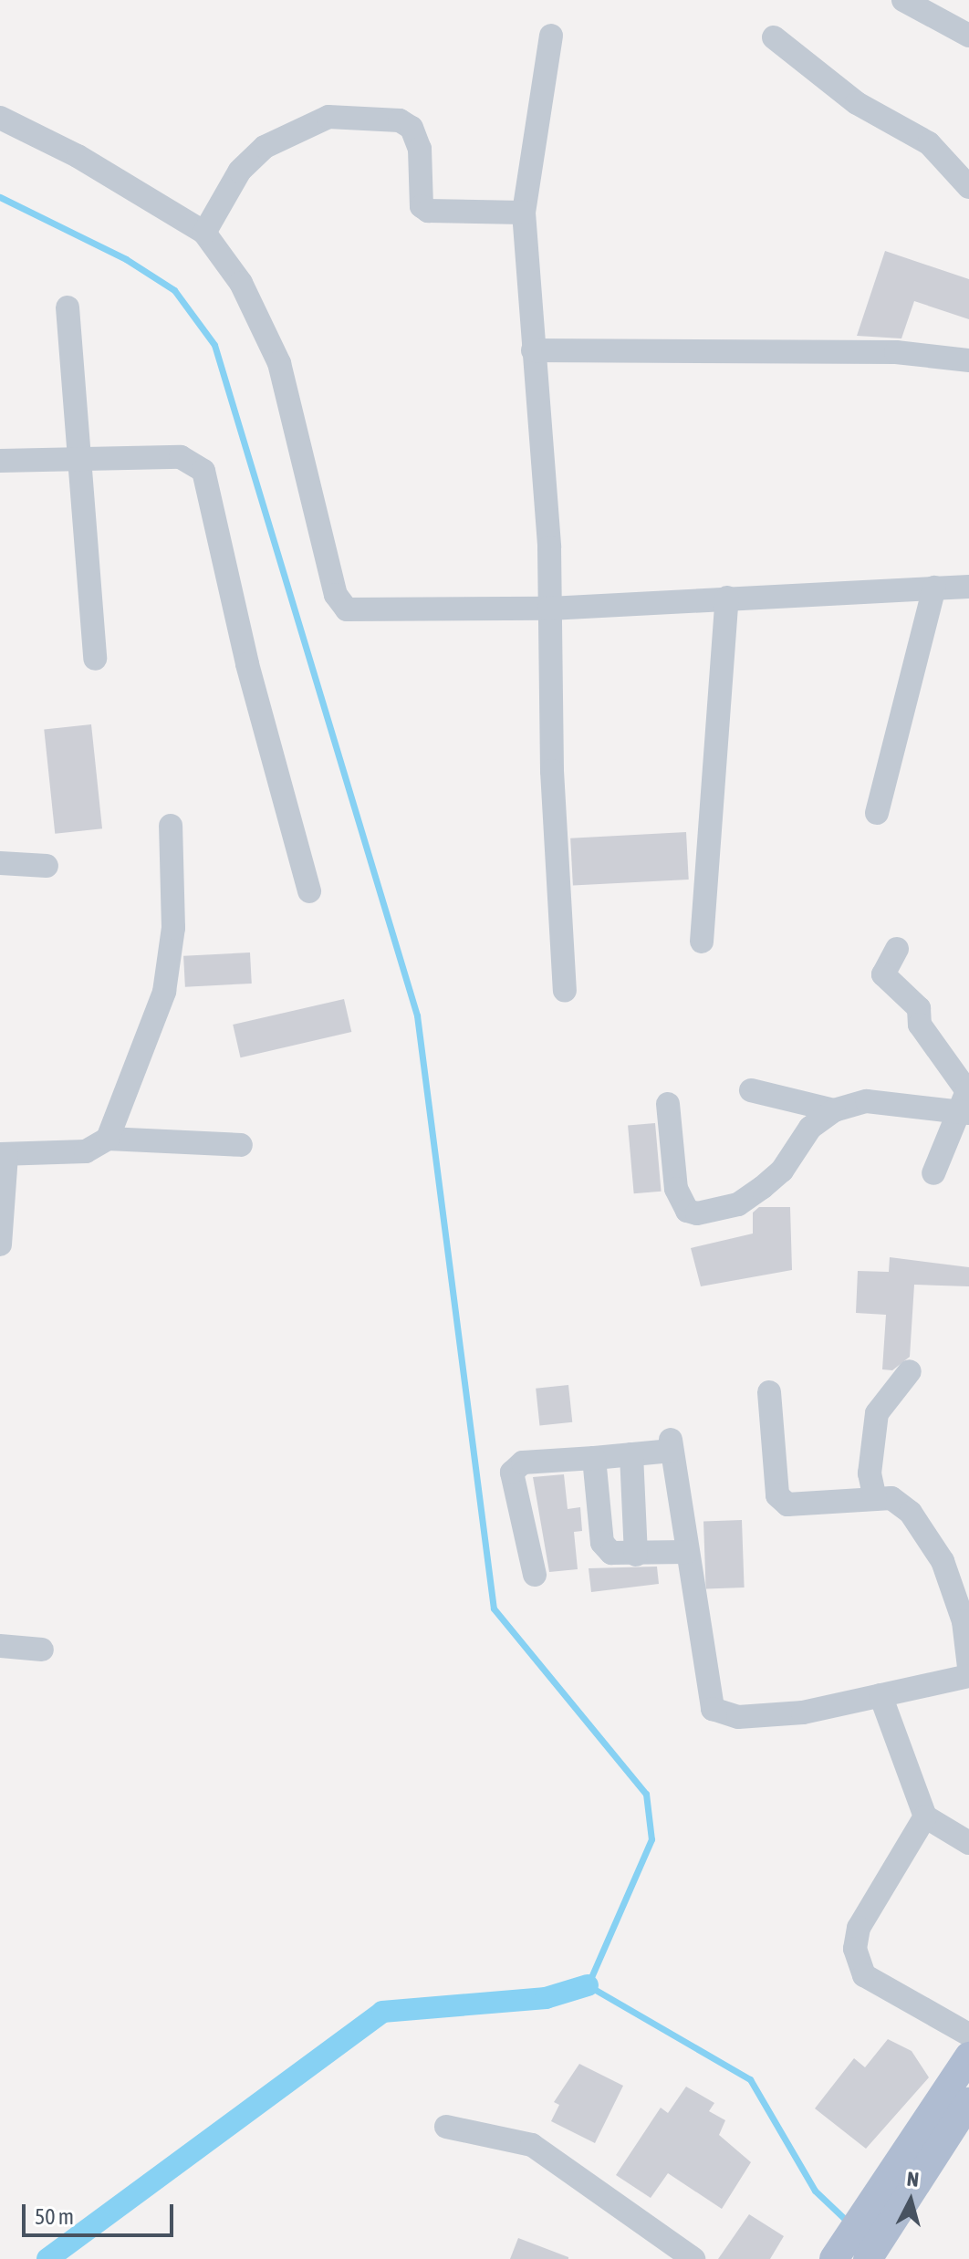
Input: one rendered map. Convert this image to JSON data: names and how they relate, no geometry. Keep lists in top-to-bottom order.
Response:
{
  "scale_bar": "50 m",
  "north": "top"
}
